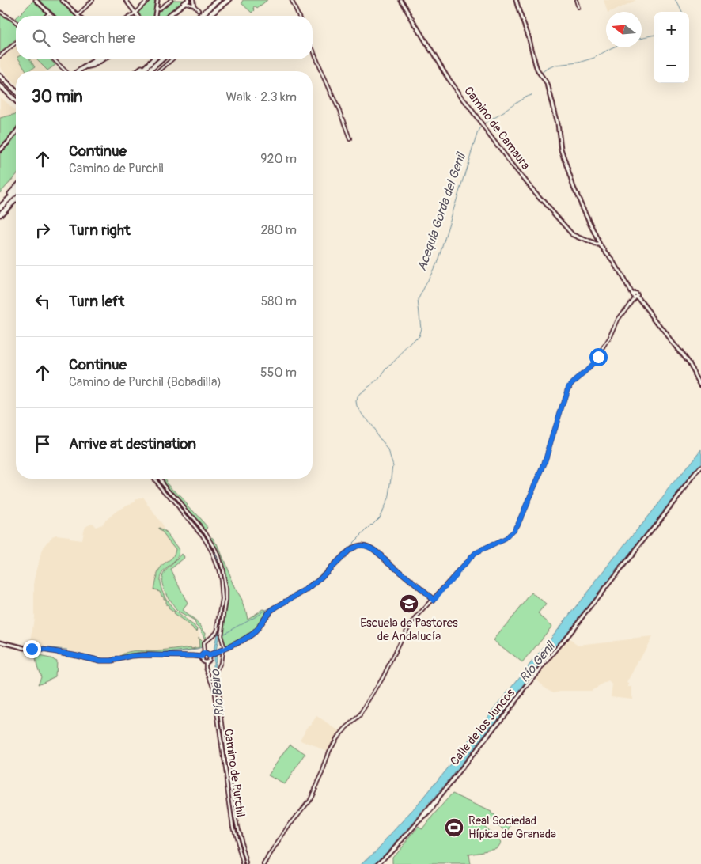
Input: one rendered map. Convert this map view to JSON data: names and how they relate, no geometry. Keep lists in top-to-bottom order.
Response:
{
  "streets": {
    "street": ["Camino de Camaura", "Calle de los Juncos", "Camino de Purchil"]
  },
  "water": ["Acequia Gorda del Genil", "Río Genil", "Río Beiro"],
  "places": {
    "school or university": ["Escuela de Pastores de Andalucía"],
    "sports": ["Real Sociedad Hípica de Granada"]
  },
  "north": "left",
  "page": {
    "map_buttons": ["+", "−"],
    "search": "Search here",
    "heading": ["30 min", "Walk · 2.3 km"],
    "list": [
      ["Continue", "Camino de Purchil", "920 m"],
      ["Turn right", "280 m"],
      ["Turn left", "580 m"],
      ["Continue", "Camino de Purchil (Bobadilla)", "550 m"],
      "Arrive at destination"
    ]
  }
}
